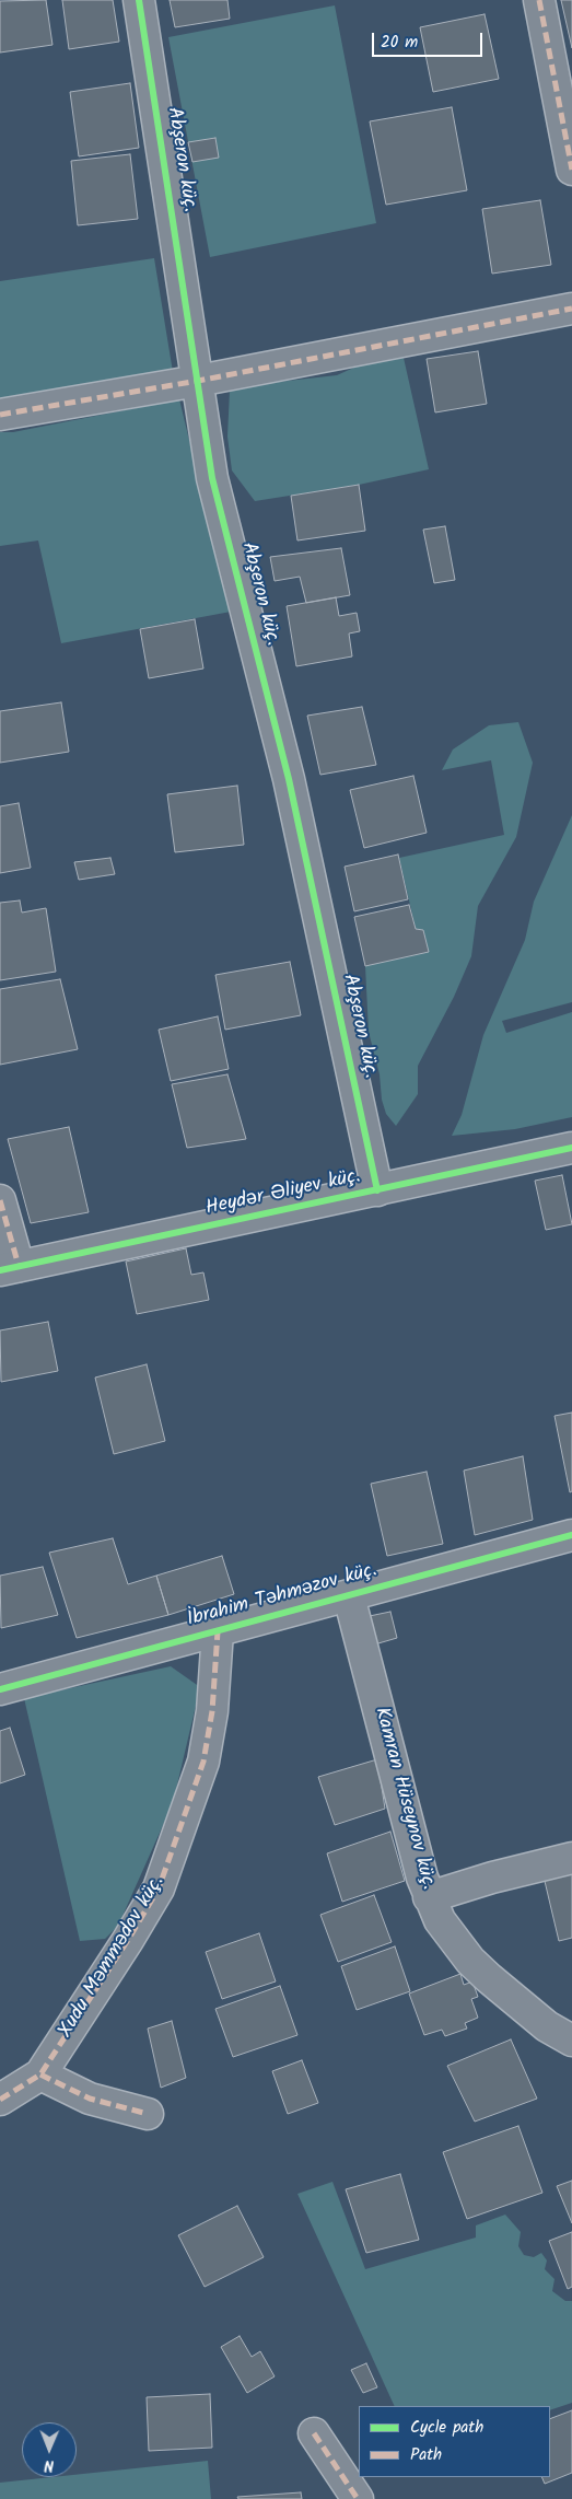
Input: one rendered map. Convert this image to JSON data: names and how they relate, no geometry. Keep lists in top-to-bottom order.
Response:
{
  "streets": {
    "street": [
      "Abşeron küç.",
      "Heydər Əliyev küç.",
      "İbrahim Təhməzov küç.",
      "Kamran Hüseynov küç.",
      "Xudu Məmmədov küç."
    ]
  },
  "crossings": [
    ["Abşeron küç.", "Heydər Əliyev küç."],
    ["İbrahim Təhməzov küç.", "Kamran Hüseynov küç."],
    ["İbrahim Təhməzov küç.", "Xudu Məmmədov küç."]
  ],
  "legend": ["Cycle path", "Path"],
  "scale_bar": "20 m",
  "north": "bottom"
}
